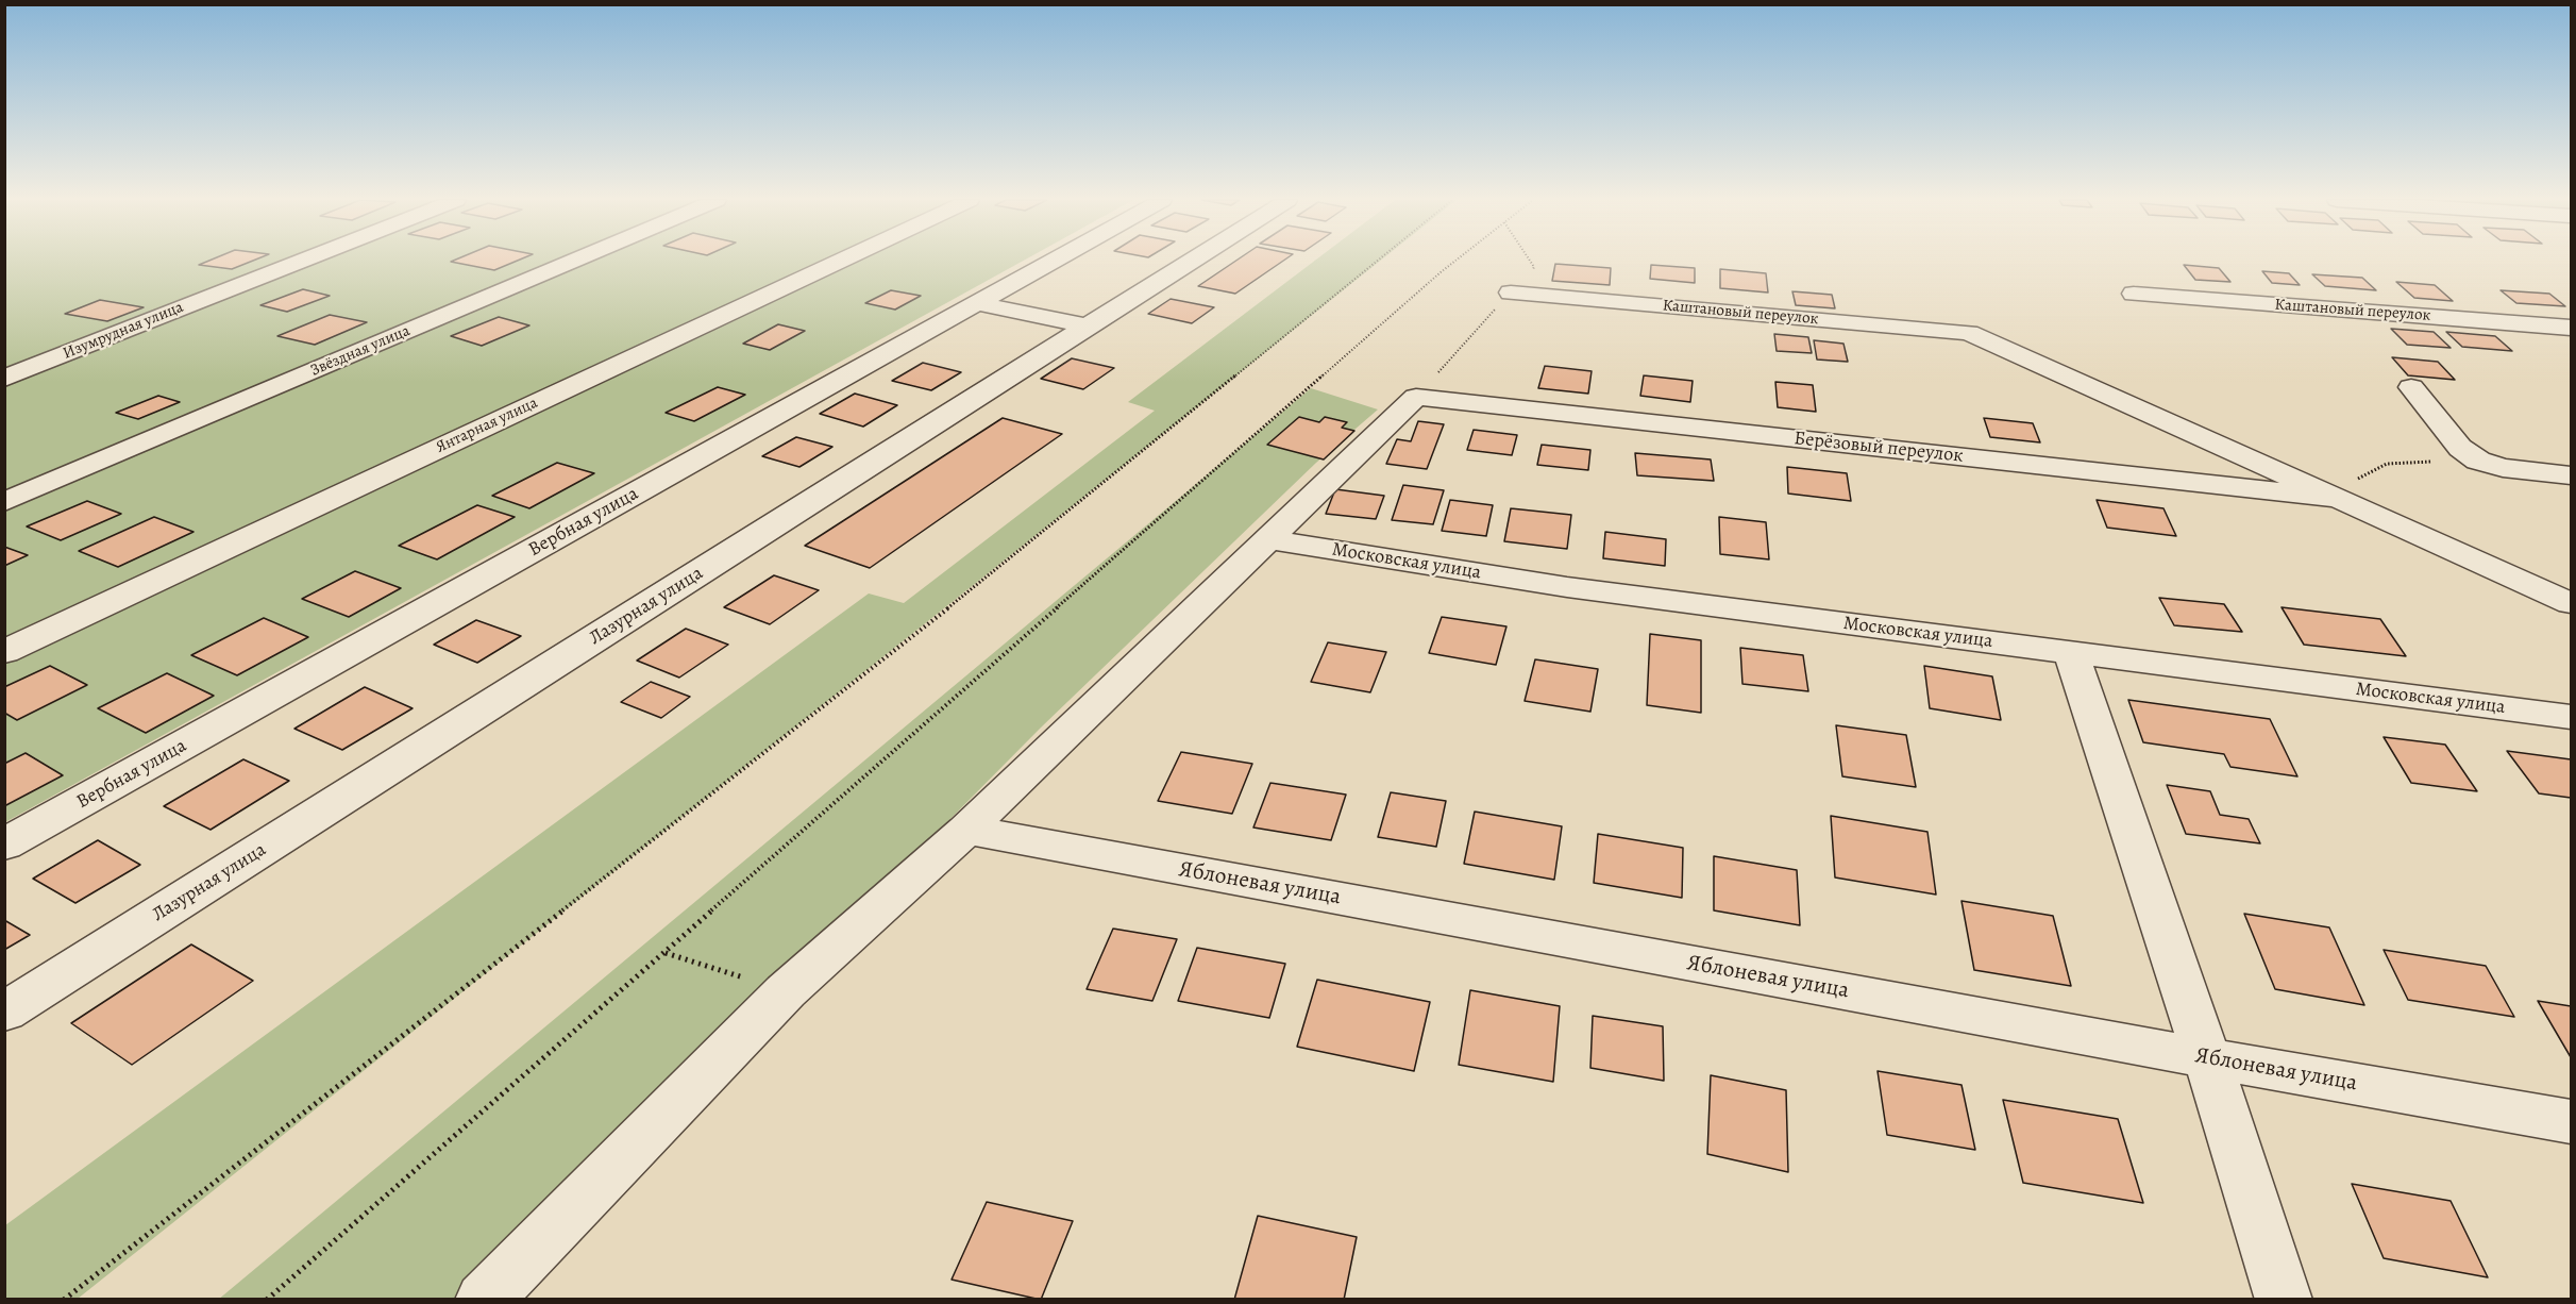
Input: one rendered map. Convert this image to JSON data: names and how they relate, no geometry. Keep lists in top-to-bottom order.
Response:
{
  "streets": {
    "street": [
      "Каштановый переулок",
      "Изумрудная улица",
      "Звёздная улица",
      "Янтарная улица",
      "Берёзовый переулок",
      "Вербная улица",
      "Московская улица",
      "Лазурная улица",
      "Яблоневая улица"
    ]
  },
  "crossings": [
    ["Каштановый переулок", "Берёзовый переулок"]
  ]
}
